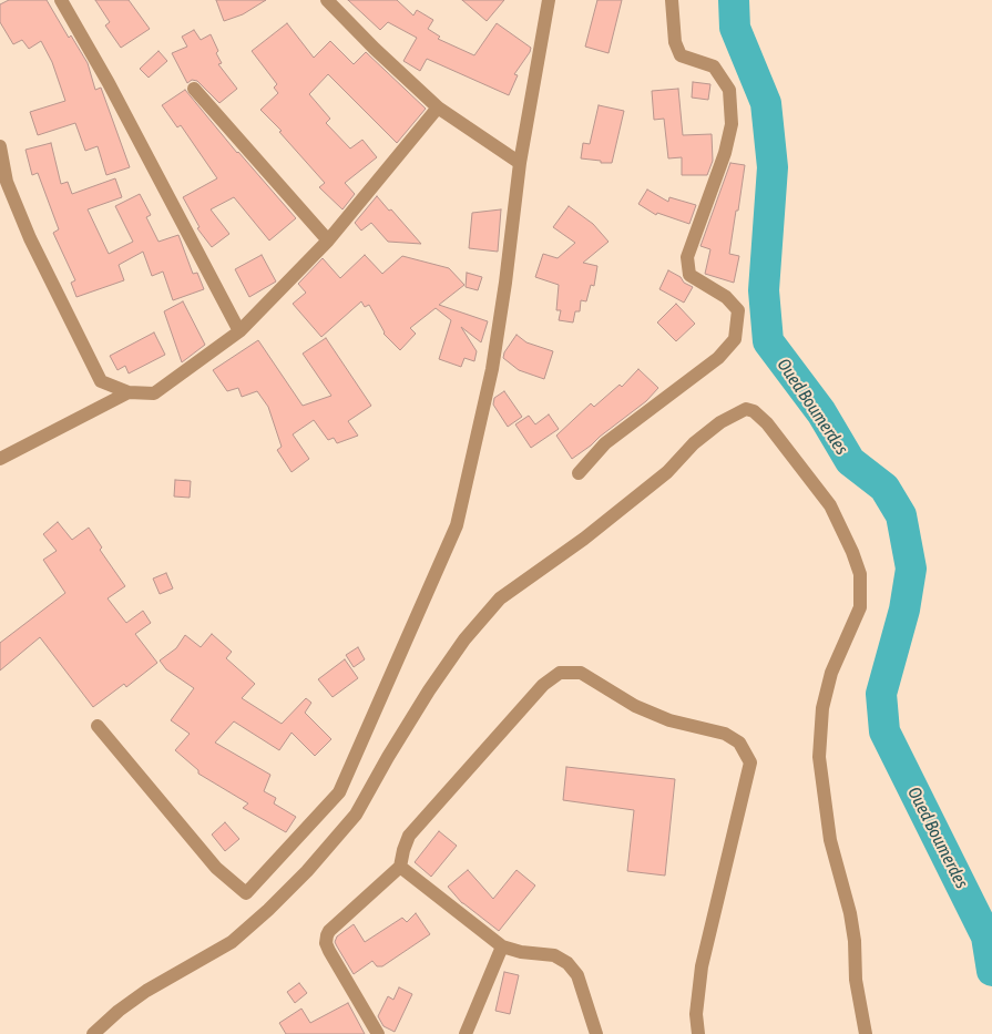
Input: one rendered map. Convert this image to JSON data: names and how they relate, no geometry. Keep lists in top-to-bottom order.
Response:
{
  "water": ["Oued Boumerdes"]
}
